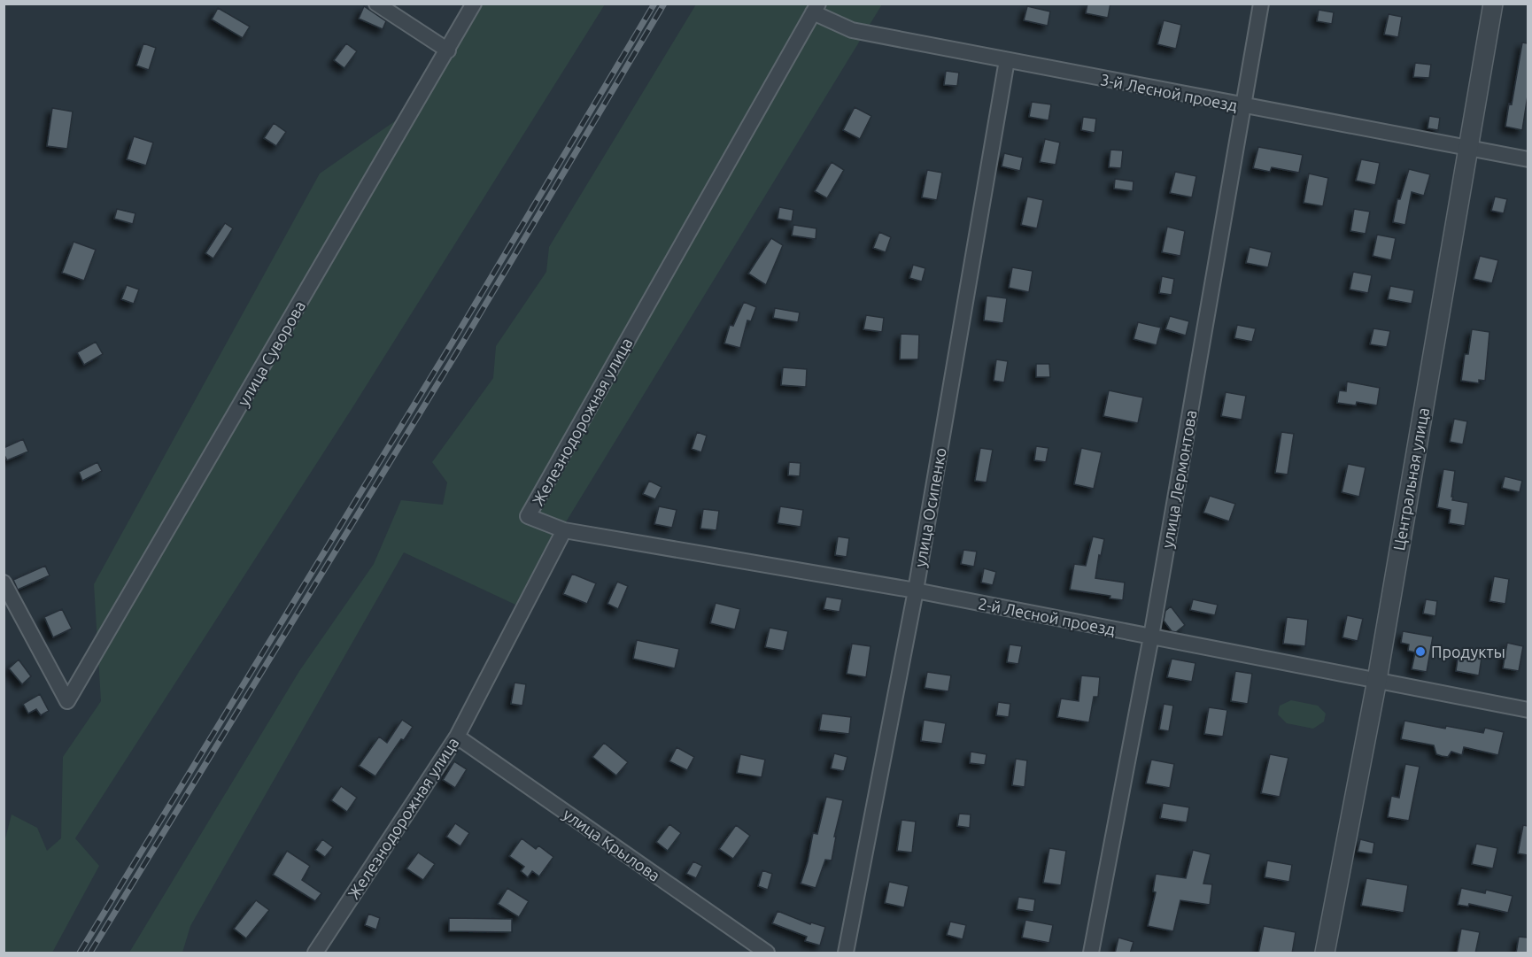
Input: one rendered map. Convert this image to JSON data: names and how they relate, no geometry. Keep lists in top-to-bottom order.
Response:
{
  "streets": {
    "street": [
      "3-й Лесной проезд",
      "улица Суворова",
      "Железнодорожная улица",
      "улица Лермонтова",
      "Центральная улица",
      "улица Осипенко",
      "2-й Лесной проезд",
      "улица Крылова"
    ]
  },
  "crossings": [
    ["3-й Лесной проезд", "Железнодорожная улица"],
    ["3-й Лесной проезд", "улица Лермонтова"],
    ["3-й Лесной проезд", "Центральная улица"],
    ["3-й Лесной проезд", "улица Осипенко"],
    ["Железнодорожная улица", "2-й Лесной проезд"],
    ["Железнодорожная улица", "улица Крылова"],
    ["улица Лермонтова", "2-й Лесной проезд"],
    ["Центральная улица", "2-й Лесной проезд"],
    ["улица Осипенко", "2-й Лесной проезд"]
  ],
  "places": ["Продукты"]
}
